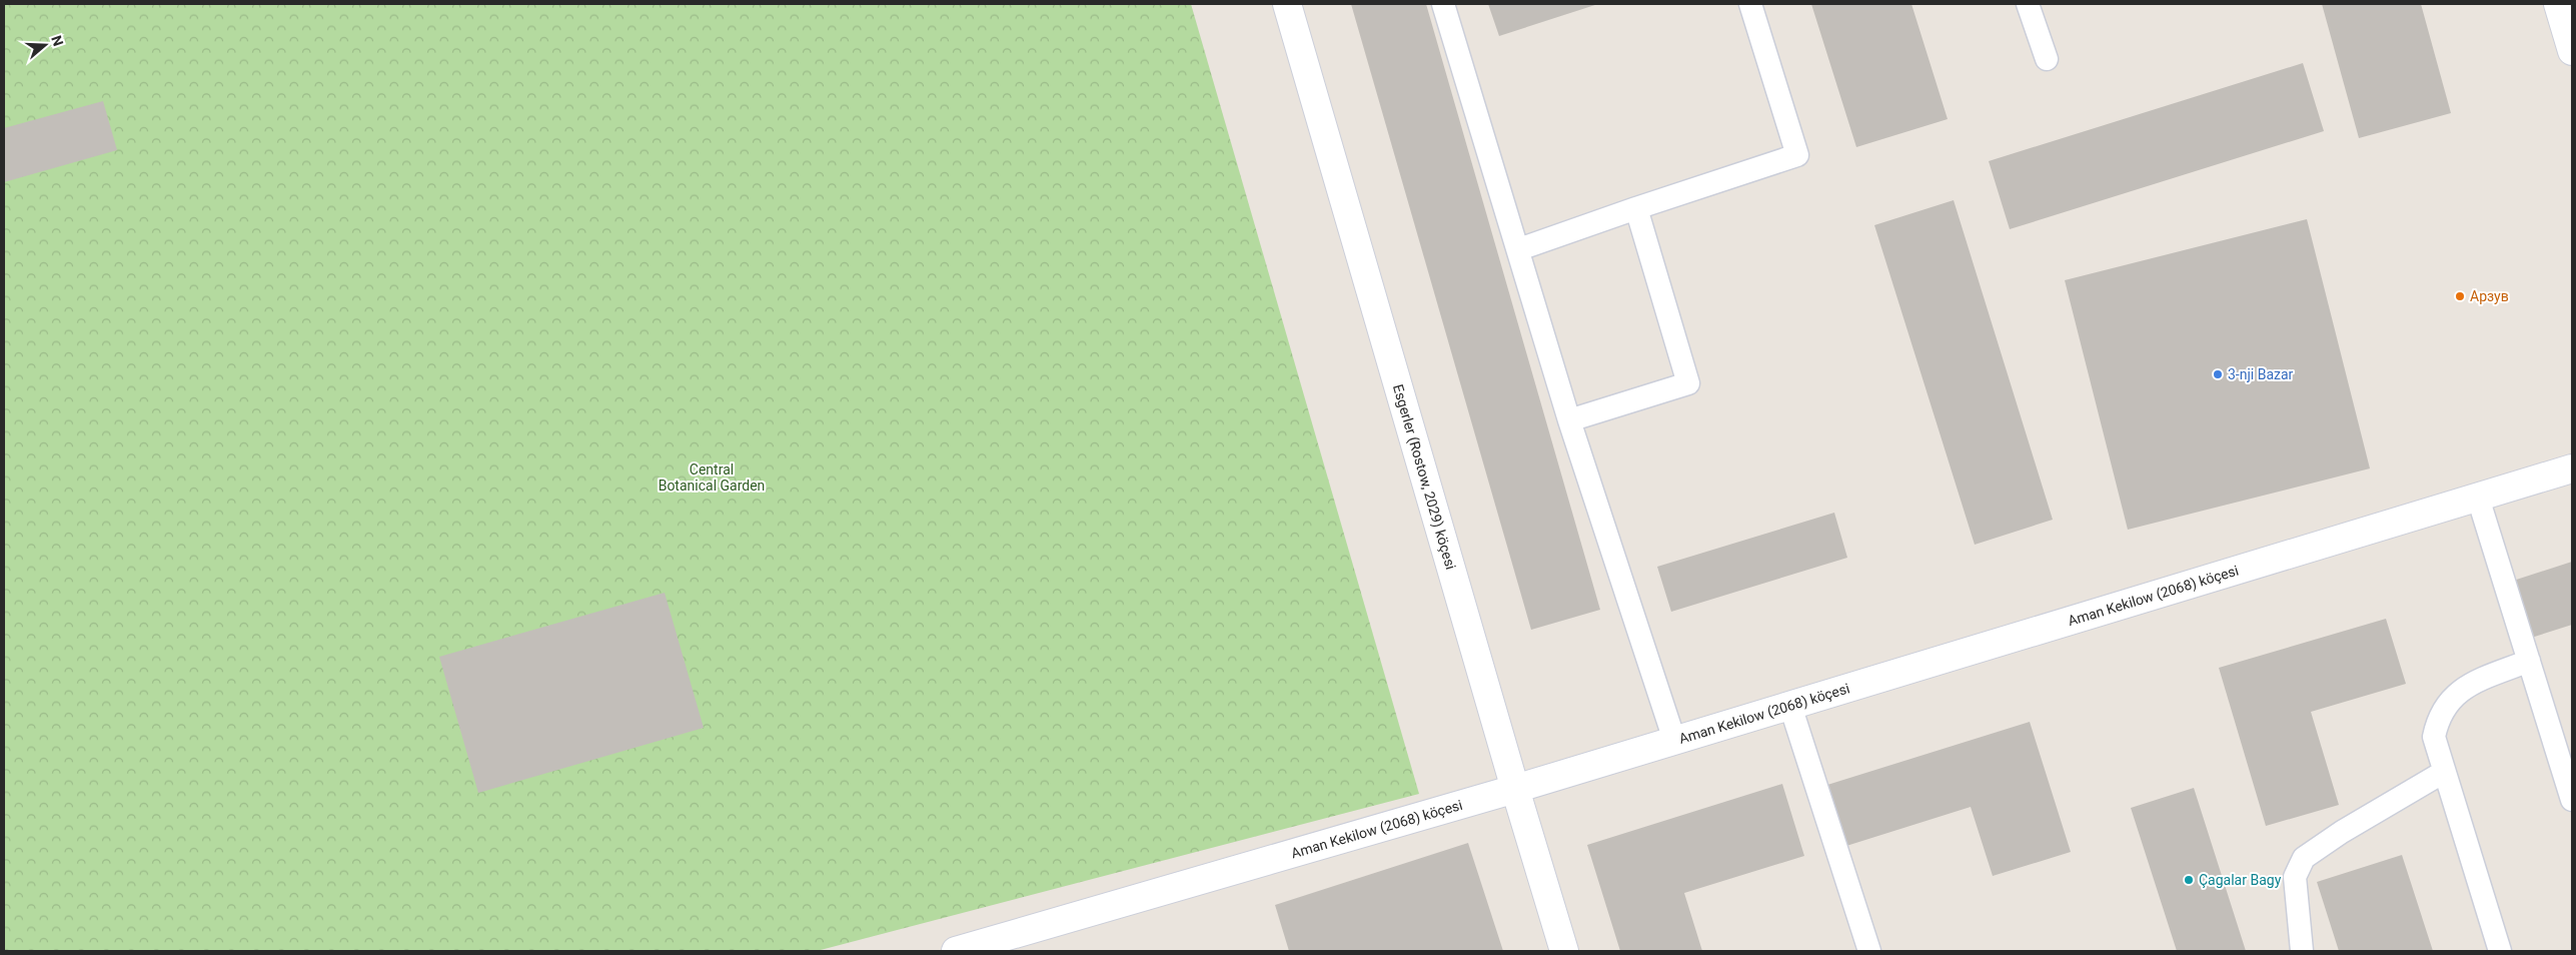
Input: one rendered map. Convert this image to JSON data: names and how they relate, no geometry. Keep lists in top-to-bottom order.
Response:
{
  "streets": {
    "street": ["Esgerler (Rostow, 2029) köçesi", "Aman Kekilow (2068) köçesi"]
  },
  "crossings": [
    ["Esgerler (Rostow, 2029) köçesi", "Aman Kekilow (2068) köçesi"]
  ],
  "parks": ["Central Botanical Garden"],
  "places": ["Арзув", "3-nji Bazar", "Çagalar Bagy"],
  "north": "right"
}
